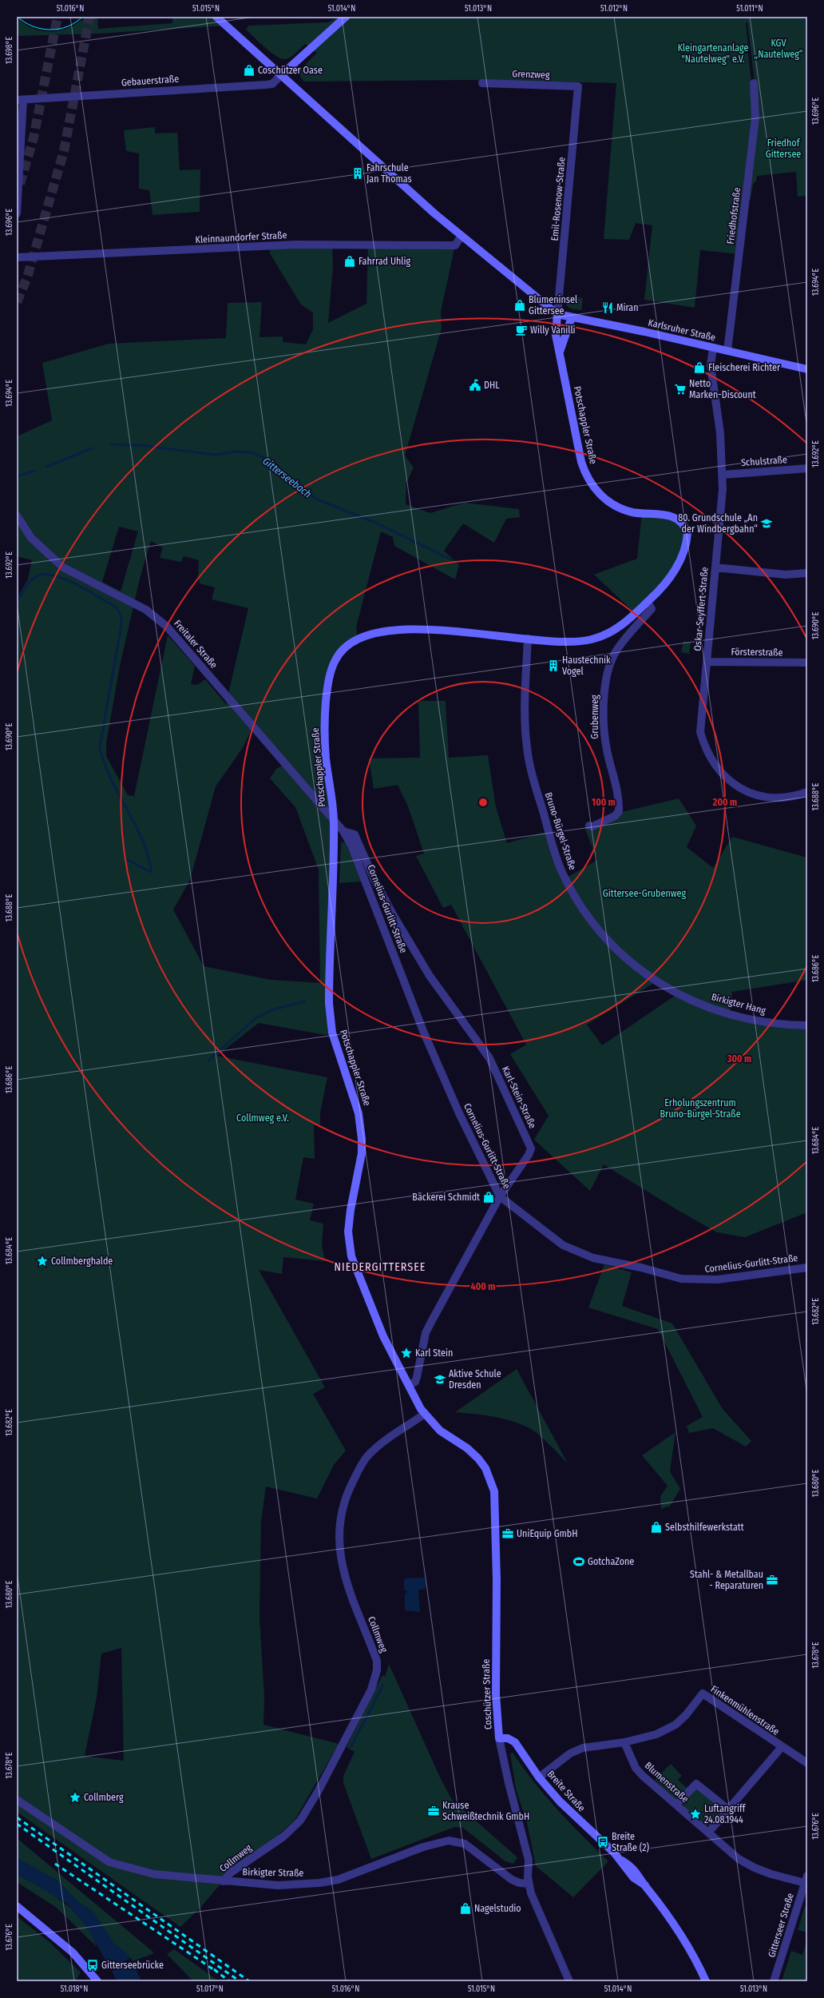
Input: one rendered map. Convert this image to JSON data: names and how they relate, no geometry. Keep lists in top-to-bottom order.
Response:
{
  "streets": {
    "street": [
      "Grenzweg",
      "Gebauerstraße",
      "Emil-Rosenow-Straße",
      "Friedhofstraße",
      "Kleinnaundorfer Straße",
      "Karlsruher Straße",
      "Potschappler Straße",
      "Schulstraße",
      "Oskar-Seyffert-Straße",
      "Freitaler Straße",
      "Försterstraße",
      "Grubenweg",
      "Bruno-Bürgel-Straße",
      "Cornelius-Gurlitt-Straße",
      "Birkigter Hang",
      "Karl-Stein-Straße",
      "Collmweg",
      "Coschützer Straße",
      "Finkenmühlenstraße",
      "Blumenstraße",
      "Breite Straße",
      "Birkigter Straße",
      "Gitterseer Straße"
    ]
  },
  "crossings": [
    ["Grenzweg", "Emil-Rosenow-Straße"],
    ["Gebauerstraße", "Karlsruher Straße"],
    ["Emil-Rosenow-Straße", "Karlsruher Straße"],
    ["Emil-Rosenow-Straße", "Potschappler Straße"],
    ["Friedhofstraße", "Karlsruher Straße"],
    ["Kleinnaundorfer Straße", "Karlsruher Straße"],
    ["Karlsruher Straße", "Potschappler Straße"],
    ["Karlsruher Straße", "Oskar-Seyffert-Straße"],
    ["Potschappler Straße", "Freitaler Straße"],
    ["Potschappler Straße", "Grubenweg"],
    ["Potschappler Straße", "Bruno-Bürgel-Straße"],
    ["Potschappler Straße", "Cornelius-Gurlitt-Straße"],
    ["Potschappler Straße", "Karl-Stein-Straße"],
    ["Potschappler Straße", "Collmweg"],
    ["Potschappler Straße", "Coschützer Straße"],
    ["Schulstraße", "Oskar-Seyffert-Straße"],
    ["Oskar-Seyffert-Straße", "Försterstraße"],
    ["Freitaler Straße", "Cornelius-Gurlitt-Straße"],
    ["Bruno-Bürgel-Straße", "Birkigter Hang"],
    ["Cornelius-Gurlitt-Straße", "Karl-Stein-Straße"],
    ["Collmweg", "Birkigter Straße"],
    ["Coschützer Straße", "Breite Straße"],
    ["Coschützer Straße", "Birkigter Straße"],
    ["Finkenmühlenstraße", "Blumenstraße"],
    ["Finkenmühlenstraße", "Breite Straße"],
    ["Blumenstraße", "Gitterseer Straße"]
  ],
  "districts": ["NIEDERGITTERSEE"],
  "water": ["Gitterseebach"],
  "parks": [
    "KGV „Nautelweg“",
    "Kleingartenanlage \"Nautelweg\" e.V.",
    "Friedhof Gittersee",
    "Gittersee-Grubenweg",
    "Erholungszentrum Bruno-Bürgel-Straße",
    "Collmweg e.V."
  ],
  "places": {
    "shop": [
      "Coschützer Oase",
      "Fahrrad Uhlig",
      "Blumeninsel Gittersee",
      "Fleischerei Richter",
      "Bäckerei Schmidt",
      "Selbsthilfewerkstatt",
      "Nagelstudio"
    ],
    "building": ["Fahrschule Jan Thomas", "Haustechnik Vogel"],
    "restaurant": ["Miran"],
    "cafe": ["Willy Vanilli"],
    "public building": ["DHL"],
    "supermarket": ["Netto Marken-Discount"],
    "school or university": ["80. Grundschule „An der Windbergbahn“", "Aktive Schule Dresden"],
    "place": [
      "Collmberghalde",
      "Karl Stein",
      "Collmberg",
      "Luftangriff 24.08.1944"
    ],
    "office": ["UniEquip GmbH", "Stahl- & Metallbau - Reparaturen", "Krause Schweißtechnik GmbH"],
    "sports": ["GotchaZone"],
    "bus stop": ["Breite Straße (2)", "Gitterseebrücke"]
  },
  "coordinates": [
    "51.016°N",
    "51.015°N",
    "51.014°N",
    "51.013°N",
    "51.012°N",
    "51.011°N",
    "13.698°E",
    "13.696°E",
    "13.694°E",
    "13.692°E",
    "13.690°E",
    "13.688°E",
    "13.686°E",
    "13.684°E",
    "13.682°E",
    "13.680°E",
    "13.678°E",
    "13.676°E",
    "51.018°N",
    "51.017°N"
  ],
  "rings": [
    "100 m",
    "200 m",
    "300 m",
    "400 m"
  ]
}
